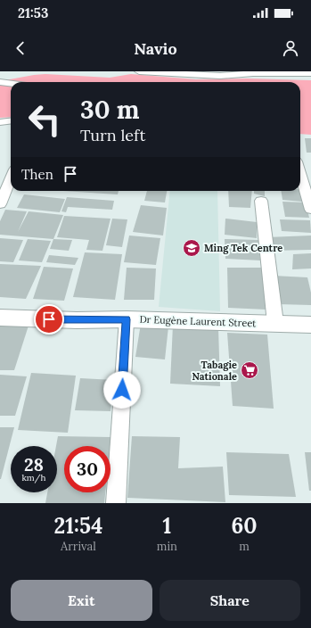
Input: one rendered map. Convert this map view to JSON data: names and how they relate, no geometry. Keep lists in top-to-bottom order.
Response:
{
  "streets": {
    "street": ["Dr Eugène Laurent Street"]
  },
  "places": {
    "school or university": ["Ming Tek Centre"],
    "supermarket": ["Tabagie Nationale"]
  },
  "page": {
    "status": "21:53",
    "header": "Navio",
    "turn": ["30 m", "Turn left"],
    "then": "Then",
    "speed": "28 km/h",
    "limit": "30",
    "eta": [
      "21:54",
      "Arrival",
      "1",
      "min",
      "60",
      "m"
    ],
    "buttons": ["Exit", "Share"]
  }
}
